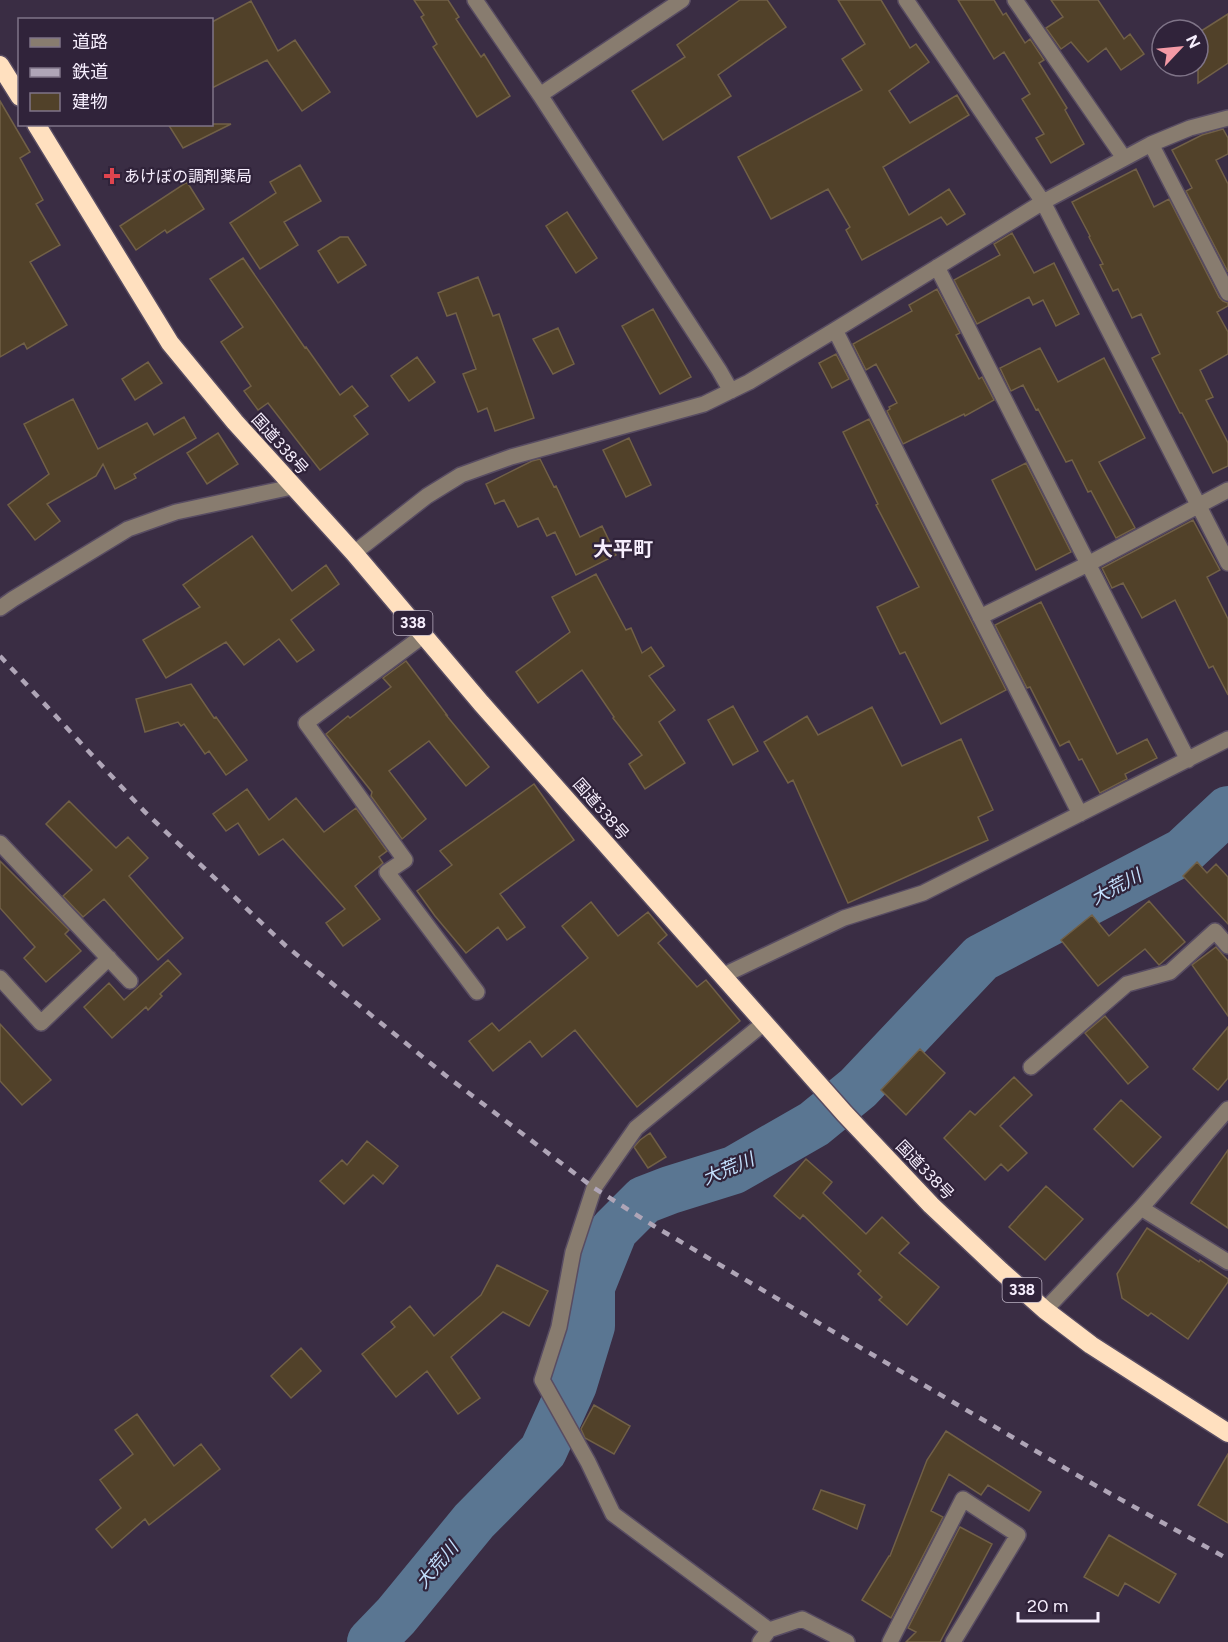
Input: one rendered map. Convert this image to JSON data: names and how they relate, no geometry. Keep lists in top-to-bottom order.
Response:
{
  "streets": {
    "highway": ["国道338号", "338"]
  },
  "districts": ["大平町"],
  "water": ["大荒川"],
  "places": {
    "health": ["あけぼの調剤薬局"]
  },
  "legend": ["道路", "鉄道", "建物"],
  "scale_bar": "20 m",
  "north": "top right"
}
